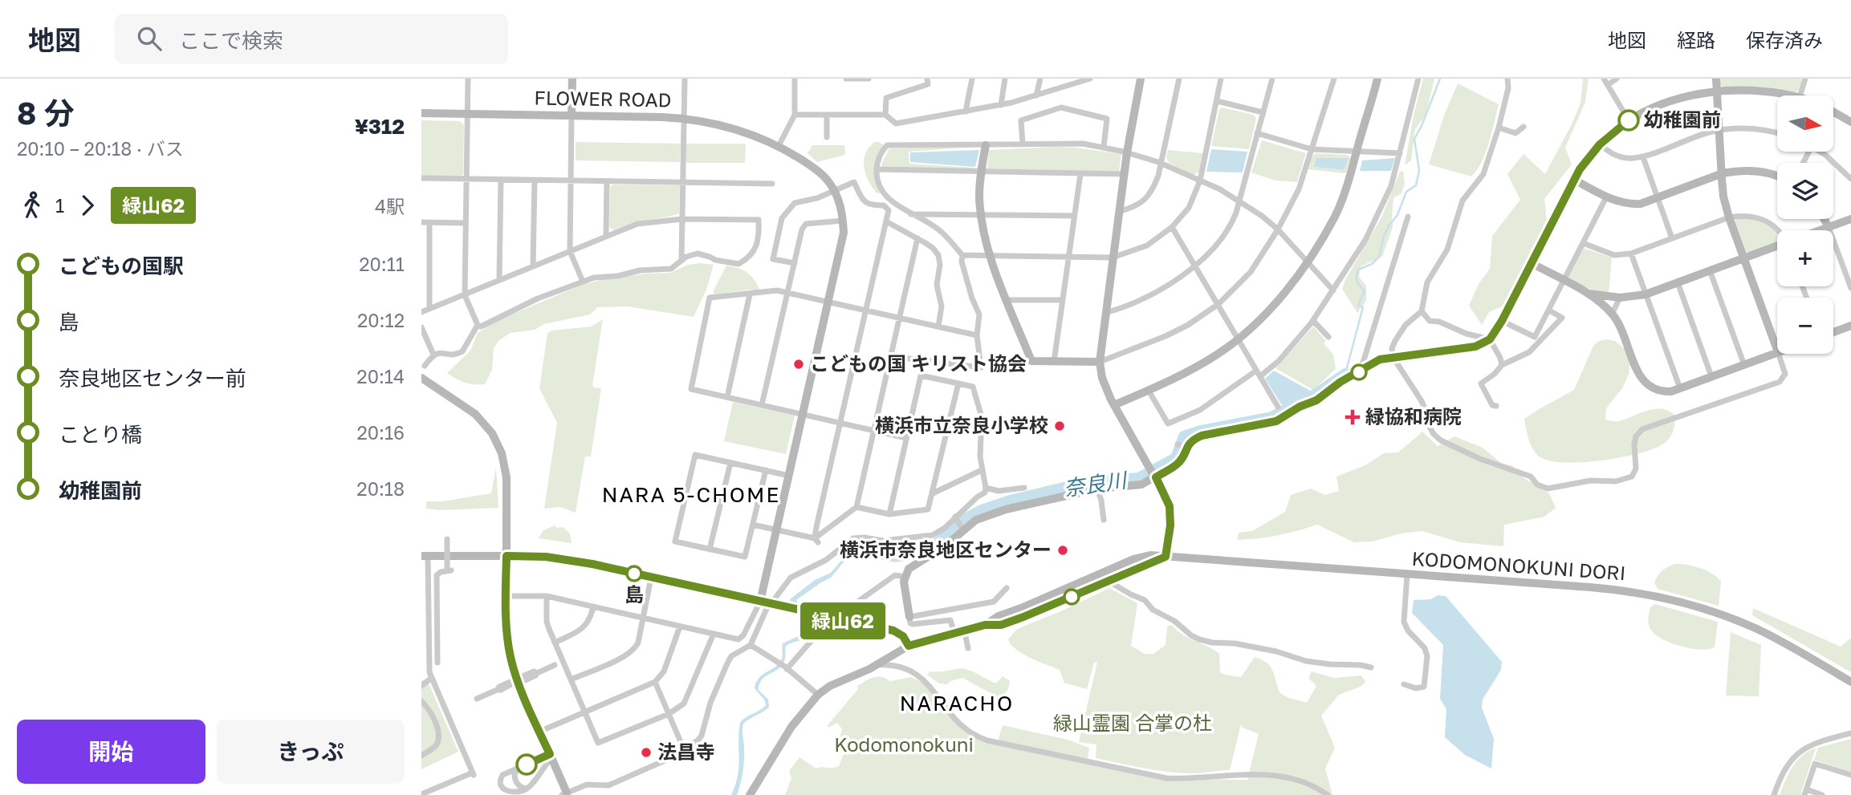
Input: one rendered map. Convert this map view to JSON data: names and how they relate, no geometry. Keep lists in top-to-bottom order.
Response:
{
  "streets": {
    "street": ["FLOWER ROAD", "KODOMONOKUNI DORI"]
  },
  "districts": ["NARA 5-CHOME", "NARACHO"],
  "water": ["奈良川"],
  "parks": ["緑山霊園 合掌の杜", "Kodomonokuni"],
  "places": {
    "other": [
      "幼稚園前",
      "こどもの国 キリスト協会",
      "横浜市立奈良小学校",
      "横浜市奈良地区センター",
      "島",
      "法昌寺"
    ],
    "health": ["緑協和病院"]
  },
  "lines": ["bus line 緑山62"],
  "north": "right",
  "page": {
    "header": "地図",
    "search": "ここで検索",
    "nav": ["地図", "経路", "保存済み"],
    "heading": ["8 分", "20:10 – 20:18 · バス", "¥312"],
    "on_map": "緑山62",
    "map_buttons": ["+", "−"],
    "legs": ["1", "緑山62", "4駅"],
    "list": [
      {
        "name": "こどもの国駅",
        "value": "20:11"
      },
      {
        "name": "島",
        "value": "20:12"
      },
      {
        "name": "奈良地区センター前",
        "value": "20:14"
      },
      {
        "name": "ことり橋",
        "value": "20:16"
      },
      {
        "name": "幼稚園前",
        "value": "20:18"
      }
    ],
    "buttons": ["開始", "きっぷ"]
  }
}
